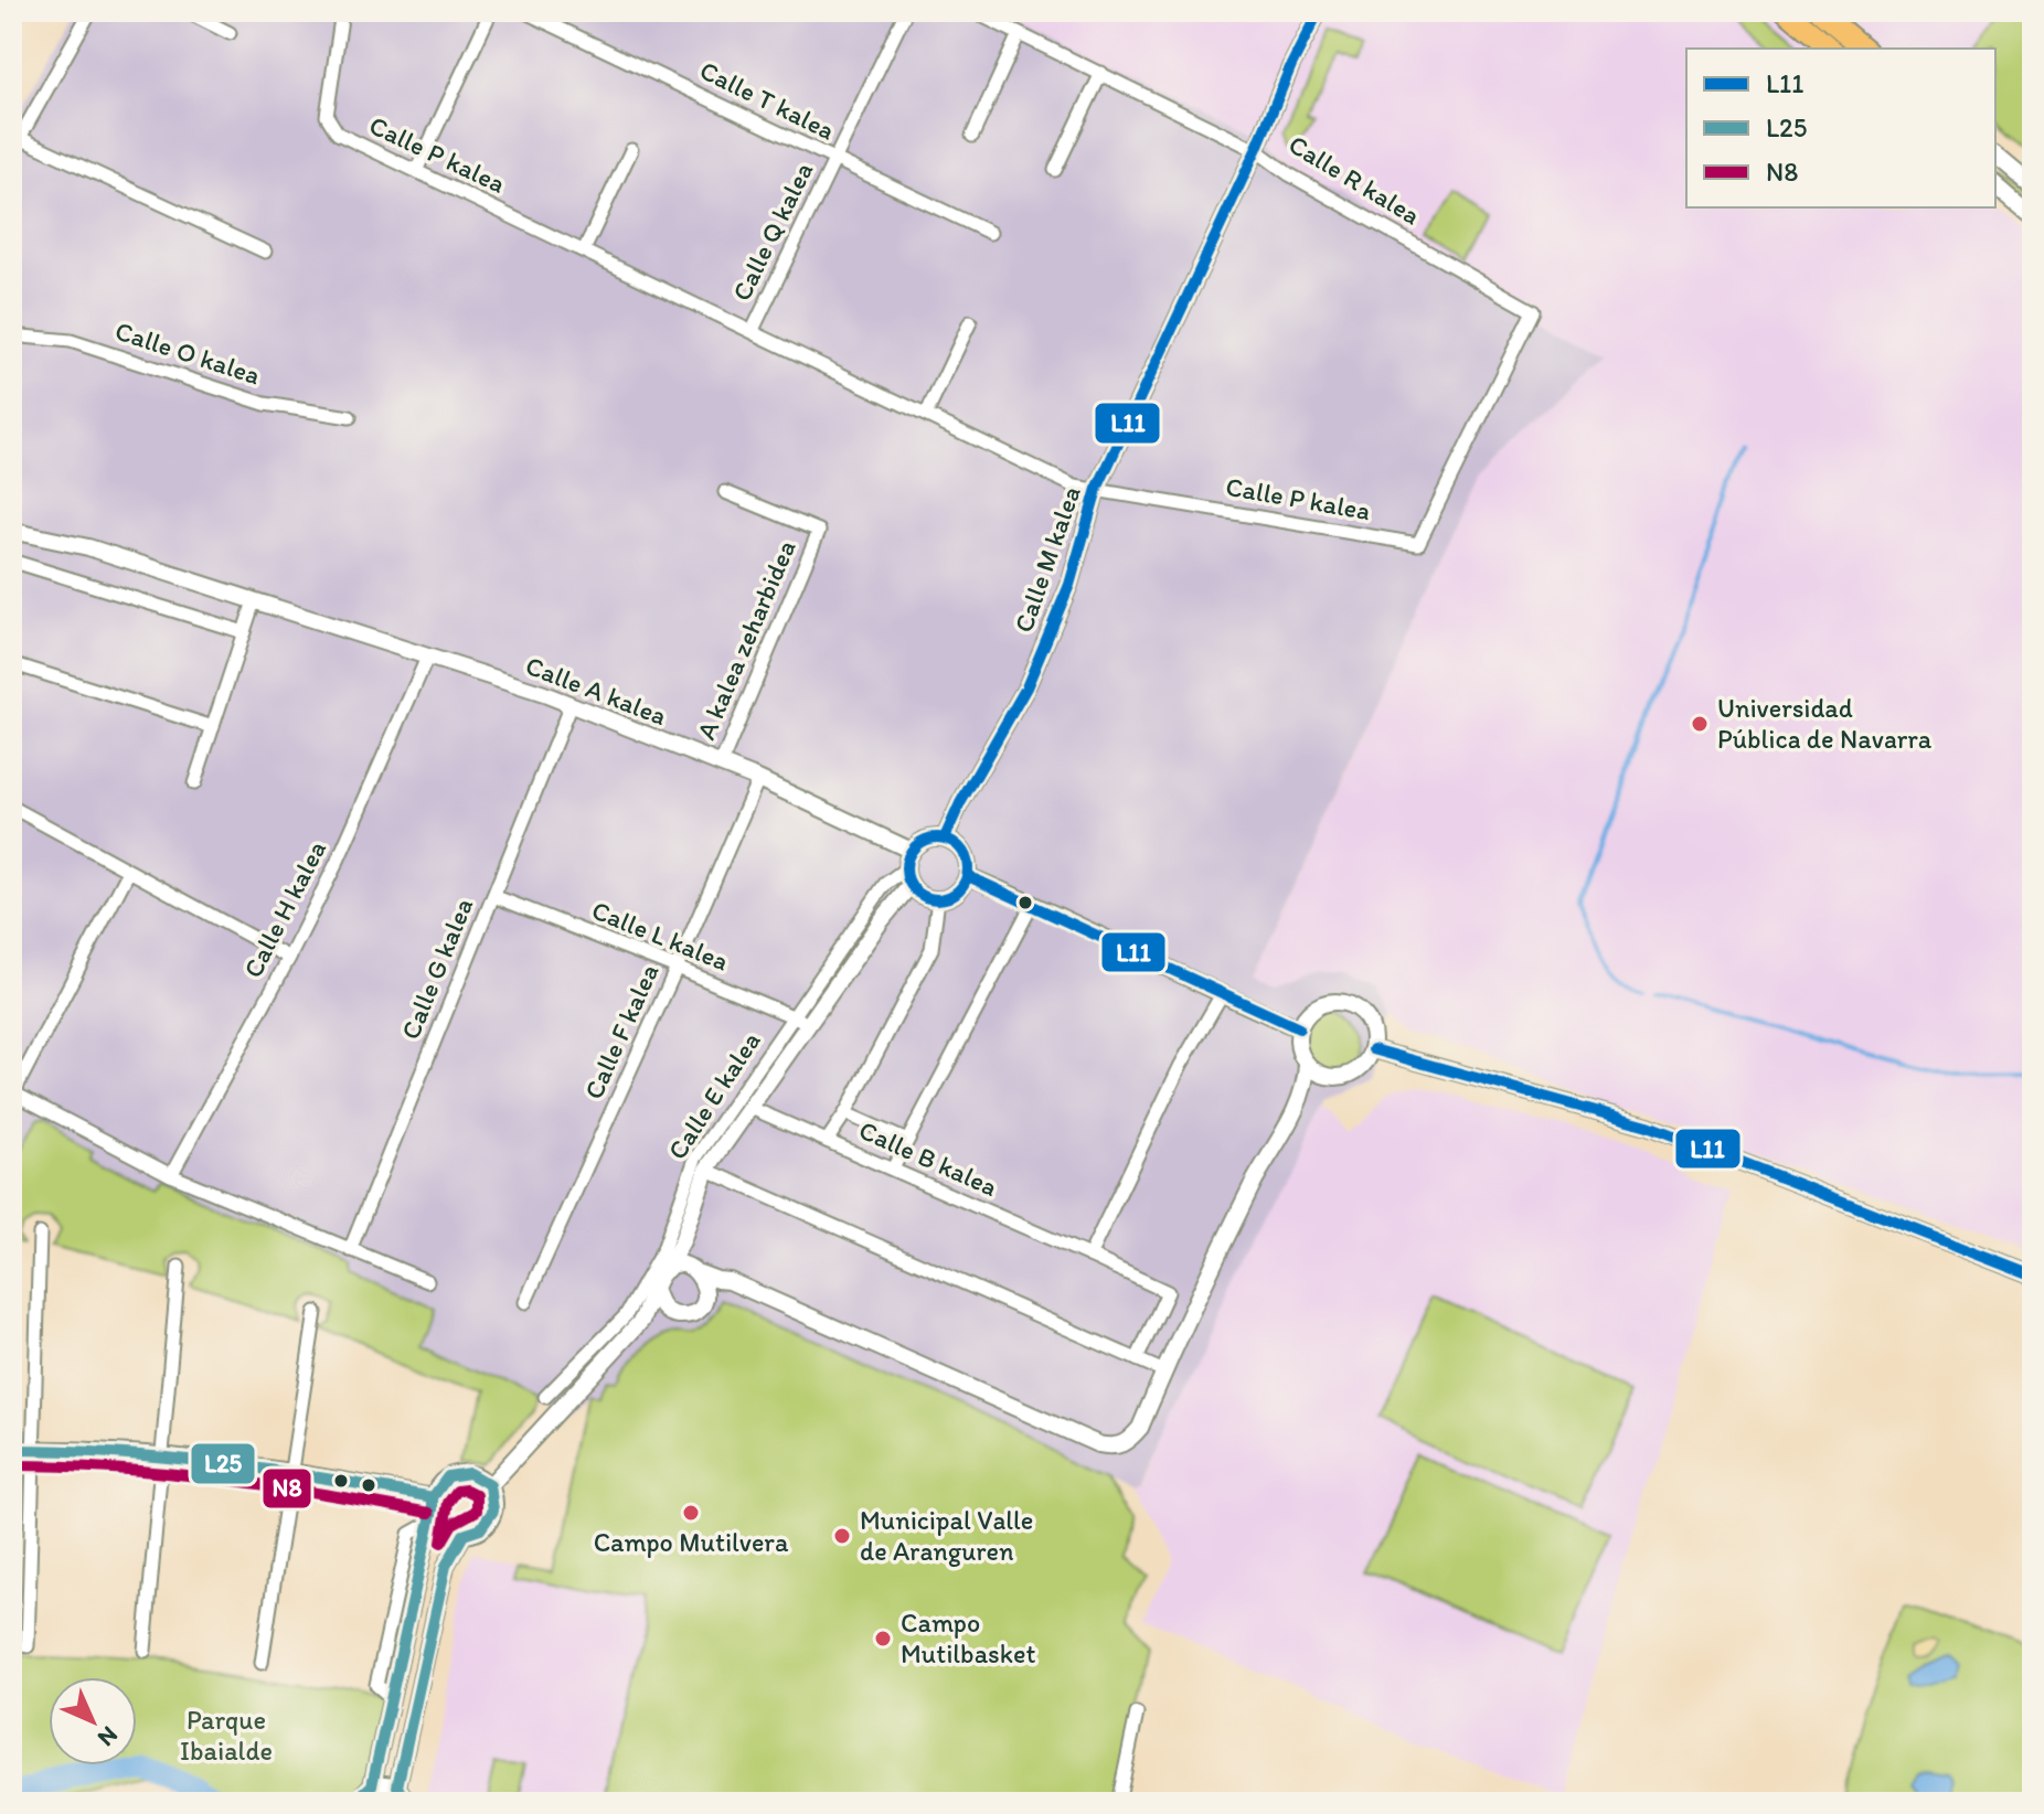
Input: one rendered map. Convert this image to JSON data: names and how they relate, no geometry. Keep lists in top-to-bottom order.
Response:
{
  "streets": {
    "street": [
      "Calle T kalea",
      "Calle P kalea",
      "Calle R kalea",
      "Calle Q kalea",
      "Calle O kalea",
      "Calle M kalea",
      "A kalea zeharbidea",
      "Calle A kalea",
      "Calle H kalea",
      "Calle L kalea",
      "Calle G kalea",
      "Calle F kalea",
      "Calle E kalea",
      "Calle B kalea"
    ]
  },
  "crossings": [
    ["Calle T kalea", "Calle Q kalea"],
    ["Calle P kalea", "Calle R kalea"],
    ["Calle P kalea", "Calle Q kalea"],
    ["Calle P kalea", "Calle M kalea"],
    ["Calle R kalea", "Calle M kalea"],
    ["Calle M kalea", "Calle A kalea"],
    ["A kalea zeharbidea", "Calle A kalea"],
    ["Calle A kalea", "Calle H kalea"],
    ["Calle A kalea", "Calle G kalea"],
    ["Calle A kalea", "Calle F kalea"],
    ["Calle L kalea", "Calle G kalea"],
    ["Calle L kalea", "Calle F kalea"],
    ["Calle L kalea", "Calle E kalea"],
    ["Calle E kalea", "Calle B kalea"]
  ],
  "parks": ["Parque Ibaialde"],
  "places": [
    "Universidad Pública de Navarra",
    "Campo Mutilvera",
    "Municipal Valle de Aranguren",
    "Campo Mutilbasket"
  ],
  "lines": ["transit line L11", "transit line L25", "transit line N8"],
  "legend": ["L11", "L25", "N8"],
  "north": "bottom right"
}
